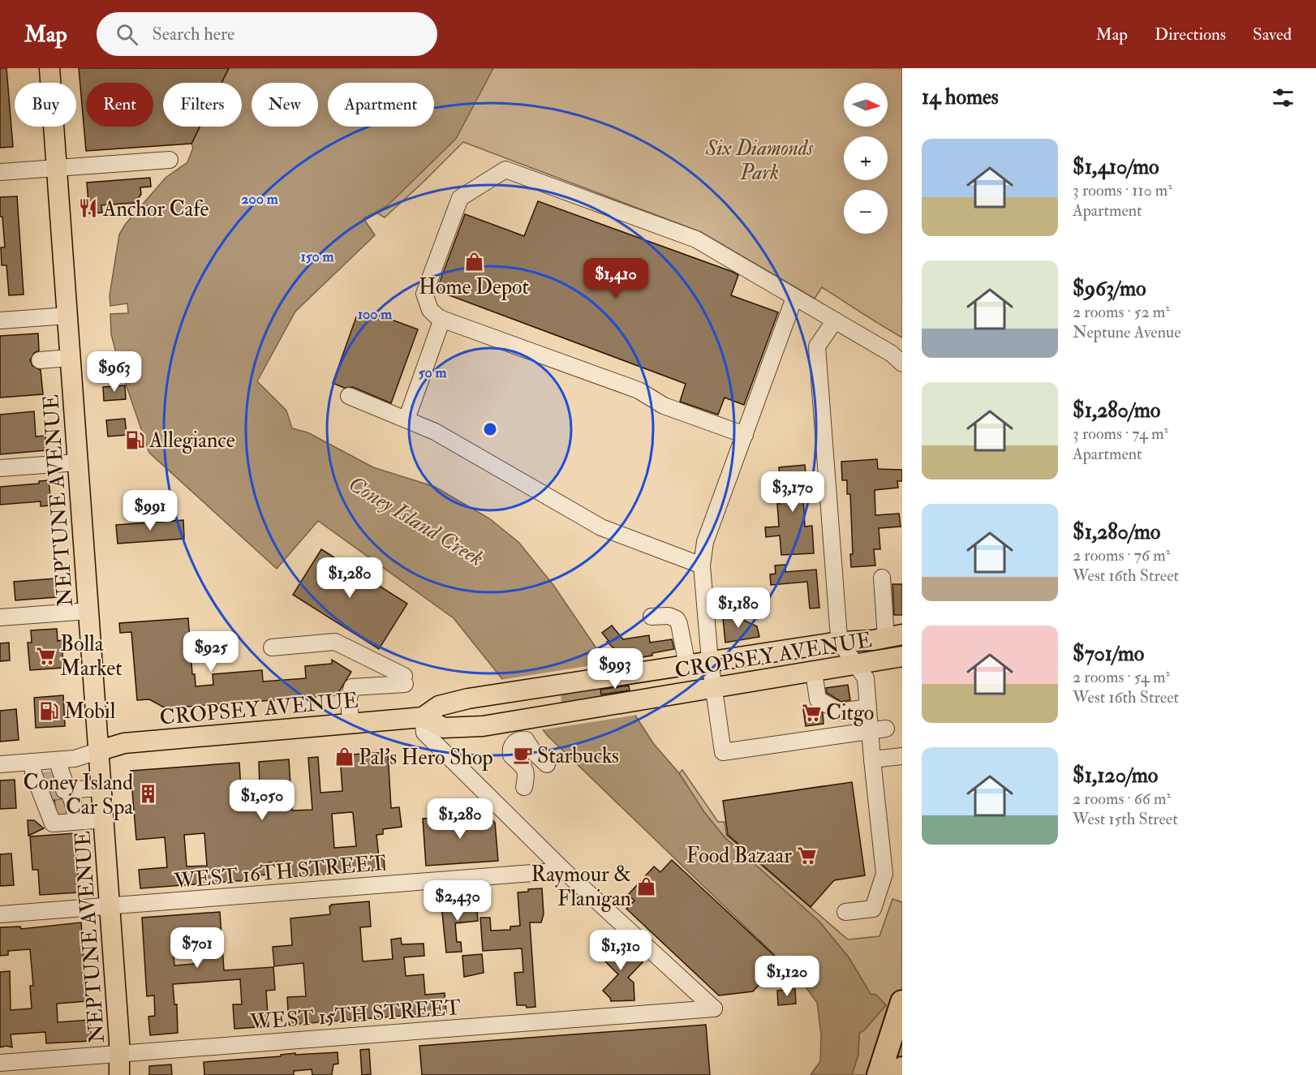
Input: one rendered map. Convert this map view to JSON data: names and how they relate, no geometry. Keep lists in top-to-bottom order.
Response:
{
  "streets": {
    "main road": ["NEPTUNE AVENUE", "CROPSEY AVENUE"],
    "street": ["WEST 16TH STREET", "WEST 15TH STREET"]
  },
  "crossings": [
    ["NEPTUNE AVENUE", "CROPSEY AVENUE"],
    ["NEPTUNE AVENUE", "WEST 16TH STREET"],
    ["NEPTUNE AVENUE", "WEST 15TH STREET"],
    ["WEST 16TH STREET", "WEST 15TH STREET"]
  ],
  "water": ["Coney Island Creek"],
  "parks": ["Six Diamonds Park"],
  "places": {
    "restaurant": ["Anchor Cafe"],
    "shop": ["Home Depot", "Pal's Hero Shop", "Raymour & Flanigan"],
    "fuel station": ["Allegiance", "Mobil"],
    "supermarket": ["Bolla Market", "Citgo", "Food Bazaar"],
    "cafe": ["Starbucks"],
    "building": ["Coney Island Car Spa"]
  },
  "north": "right",
  "page": {
    "header": "Map",
    "search": "Search here",
    "nav": ["Map", "Directions", "Saved"],
    "heading": "14 homes",
    "map_buttons": ["+", "−"],
    "chip": [
      "Buy",
      "Rent",
      "Filters",
      "New",
      "Apartment"
    ],
    "list": [
      {
        "name": "$1,410/mo",
        "note": "3 rooms · 110 m² · Apartment"
      },
      {
        "name": "$963/mo",
        "note": "2 rooms · 52 m² · Neptune Avenue"
      },
      {
        "name": "$1,280/mo",
        "note": "3 rooms · 74 m² · Apartment"
      },
      {
        "name": "$1,280/mo",
        "note": "2 rooms · 76 m² · West 16th Street"
      },
      {
        "name": "$701/mo",
        "note": "2 rooms · 54 m² · West 16th Street"
      },
      {
        "name": "$1,120/mo",
        "note": "2 rooms · 66 m² · West 15th Street"
      }
    ],
    "price": [
      "$1,410",
      "$963",
      "$3,170",
      "$991",
      "$1,280",
      "$1,180",
      "$925",
      "$993",
      "$1,050",
      "$1,280",
      "$2,430",
      "$701",
      "$1,310",
      "$1,120"
    ]
  },
  "rings": [
    "200 m",
    "150 m",
    "100 m",
    "50 m"
  ]
}
